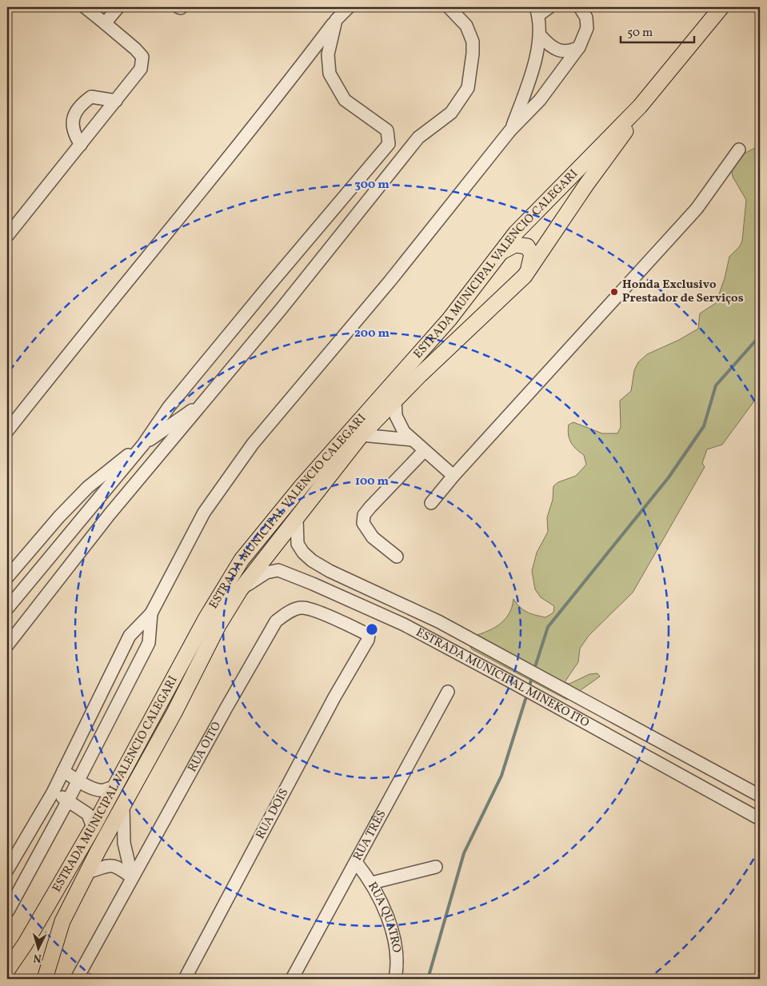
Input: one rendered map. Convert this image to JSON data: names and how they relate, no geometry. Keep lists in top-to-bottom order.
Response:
{
  "streets": {
    "main road": ["ESTRADA MUNICIPAL VALENCIO CALEGARI"],
    "street": [
      "ESTRADA MUNICIPAL MINEKO ITO",
      "RUA OITO",
      "RUA DOIS",
      "RUA TRÊS",
      "RUA QUATRO"
    ]
  },
  "crossings": [
    ["ESTRADA MUNICIPAL VALENCIO CALEGARI", "ESTRADA MUNICIPAL MINEKO ITO"],
    ["RUA OITO", "RUA DOIS"],
    ["RUA TRÊS", "RUA QUATRO"]
  ],
  "places": ["Honda Exclusivo Prestador de Serviços"],
  "scale_bar": "50 m",
  "north": "bottom",
  "rings": ["300 m", "200 m", "100 m"]
}
